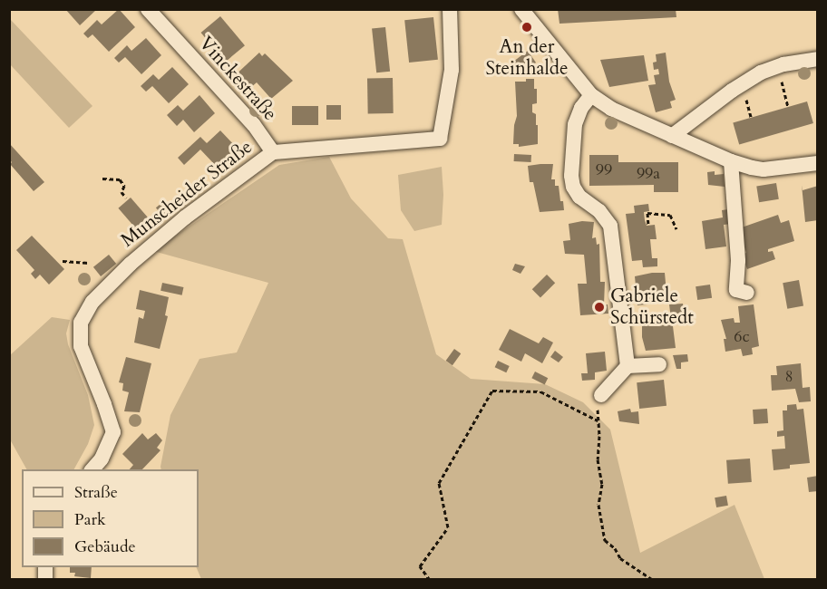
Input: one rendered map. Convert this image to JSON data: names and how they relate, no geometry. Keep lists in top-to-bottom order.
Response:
{
  "streets": {
    "street": ["Vinckestraße", "Munscheider Straße"]
  },
  "crossings": [
    ["Vinckestraße", "Munscheider Straße"]
  ],
  "places": ["An der Steinhalde", "Gabriele Schürstedt"],
  "house_numbers": [
    "99",
    "99a",
    "6c",
    "8"
  ],
  "legend": ["Straße", "Park", "Gebäude"]
}
